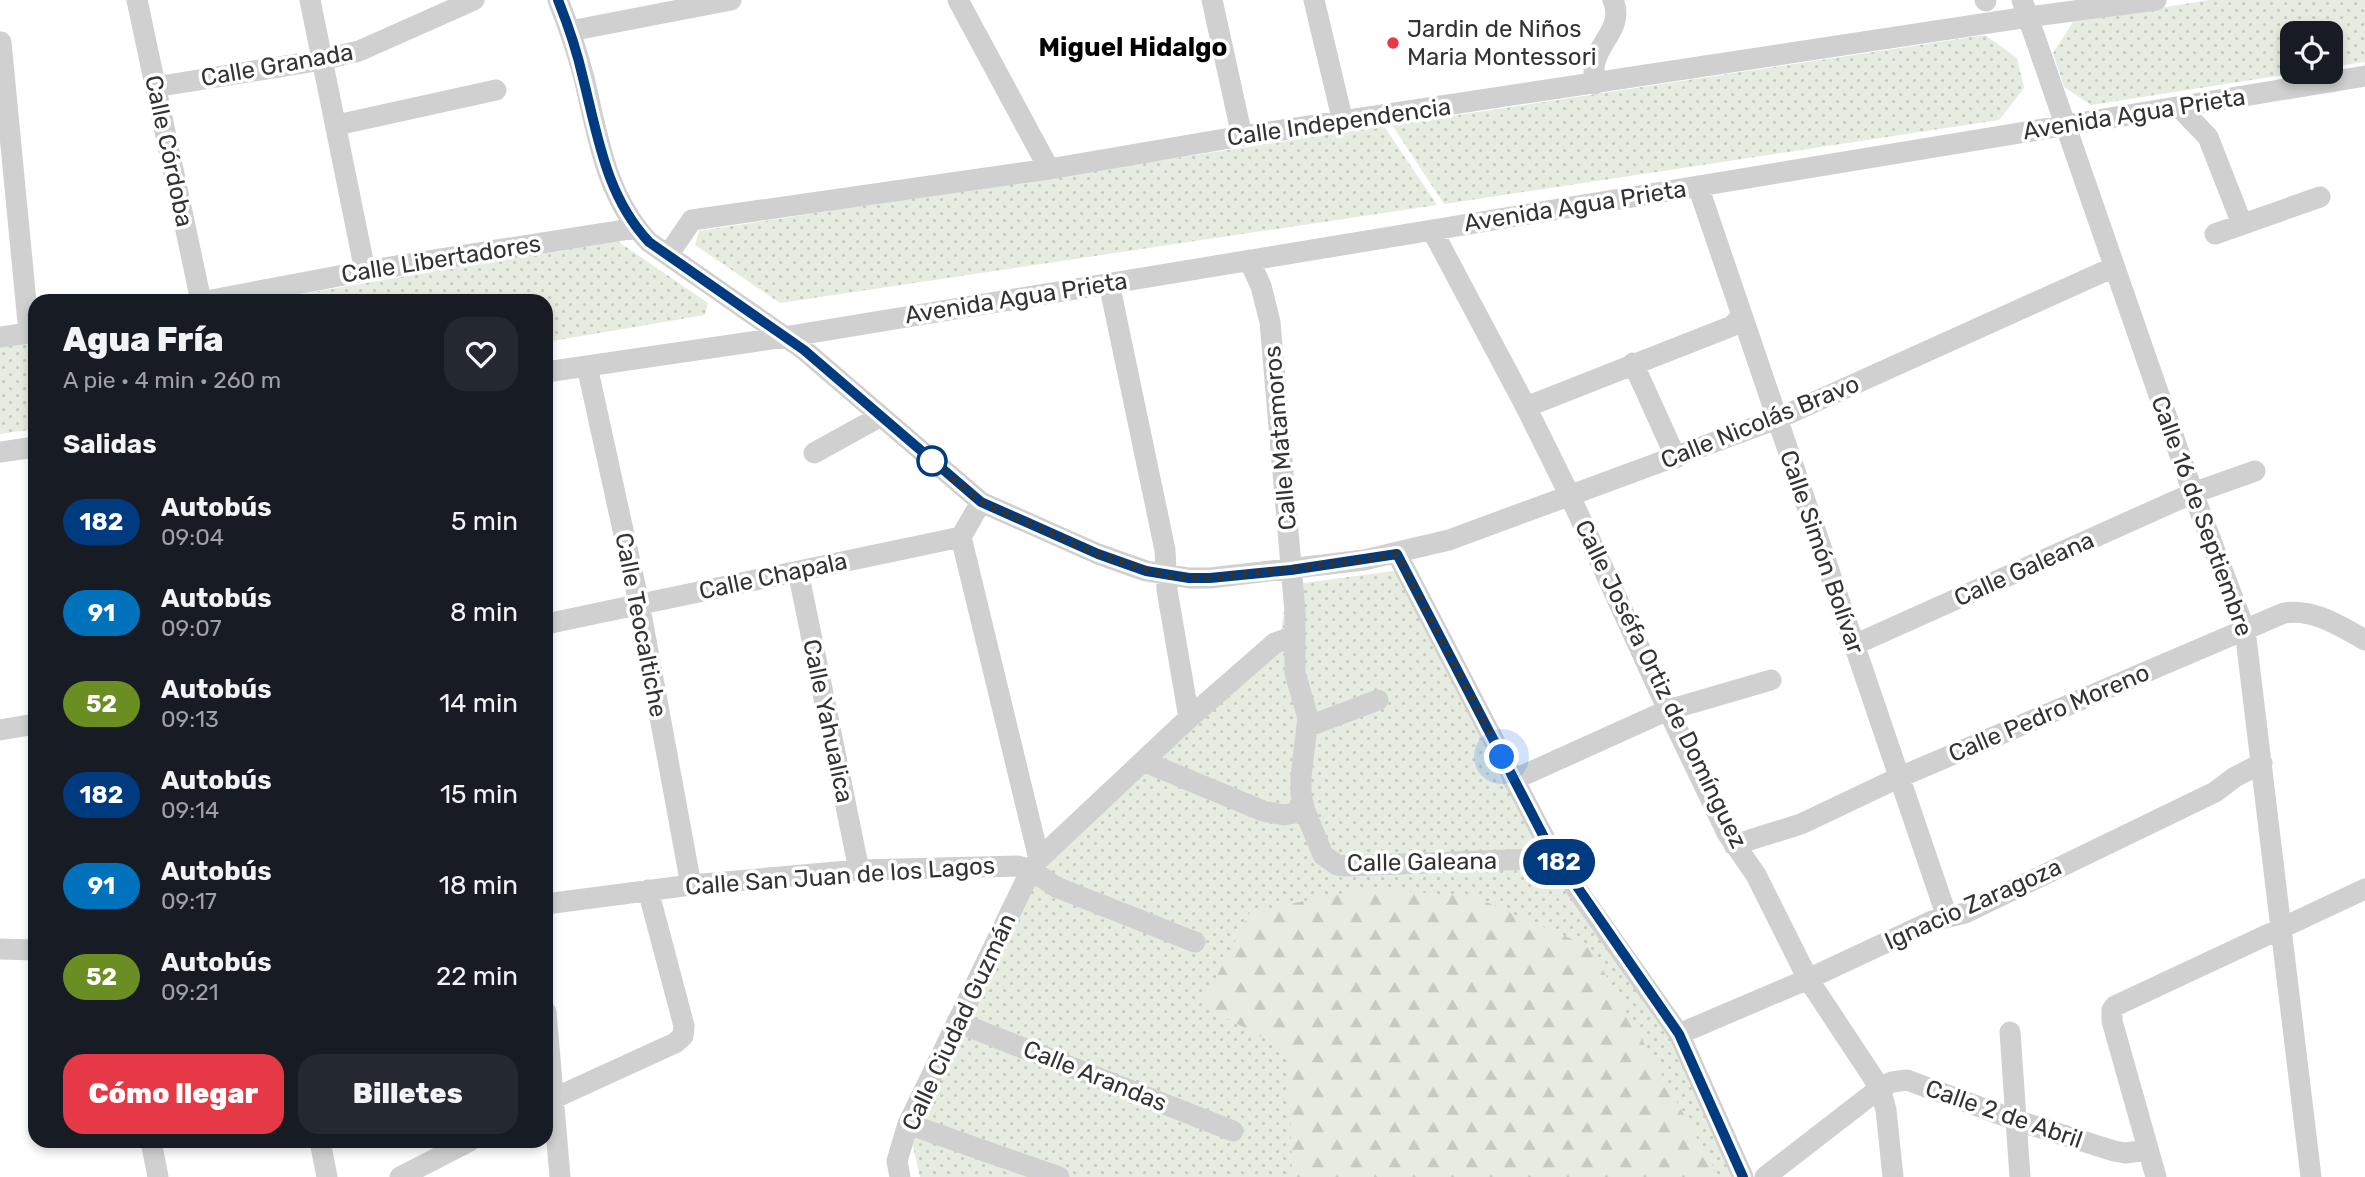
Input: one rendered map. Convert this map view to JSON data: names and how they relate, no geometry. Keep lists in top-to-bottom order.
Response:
{
  "streets": {
    "street": [
      "Calle Granada",
      "Avenida Agua Prieta",
      "Calle Independencia",
      "Calle Córdoba",
      "Calle Libertadores",
      "Calle Nicolás Bravo",
      "Calle Matamoros",
      "Calle 16 de Septiembre",
      "Calle Simón Bolívar",
      "Calle Galeana",
      "Calle Chapala",
      "Calle Teocaltiche",
      "Calle Joséfa Ortiz de Domínguez",
      "Calle Pedro Moreno",
      "Calle Yahualica",
      "Calle San Juan de los Lagos",
      "Ignacio Zaragoza",
      "Calle Ciudad Guzmán",
      "Calle Arandas",
      "Calle 2 de Abril"
    ]
  },
  "crossings": [
    ["Calle Granada", "Calle Córdoba"],
    ["Avenida Agua Prieta", "Calle Nicolás Bravo"],
    ["Avenida Agua Prieta", "Calle Matamoros"],
    ["Avenida Agua Prieta", "Calle 16 de Septiembre"],
    ["Avenida Agua Prieta", "Calle Simón Bolívar"],
    ["Avenida Agua Prieta", "Calle Teocaltiche"],
    ["Avenida Agua Prieta", "Calle Joséfa Ortiz de Domínguez"],
    ["Calle Independencia", "Calle Nicolás Bravo"],
    ["Calle Independencia", "Calle 16 de Septiembre"],
    ["Calle Libertadores", "Calle Nicolás Bravo"],
    ["Calle Nicolás Bravo", "Calle Matamoros"],
    ["Calle Nicolás Bravo", "Calle 16 de Septiembre"],
    ["Calle Nicolás Bravo", "Calle Simón Bolívar"],
    ["Calle Nicolás Bravo", "Calle Joséfa Ortiz de Domínguez"],
    ["Calle Matamoros", "Calle Galeana"],
    ["Calle 16 de Septiembre", "Calle Galeana"],
    ["Calle 16 de Septiembre", "Calle Pedro Moreno"],
    ["Calle 16 de Septiembre", "Ignacio Zaragoza"],
    ["Calle Simón Bolívar", "Calle Galeana"],
    ["Calle Simón Bolívar", "Calle Pedro Moreno"],
    ["Calle Simón Bolívar", "Ignacio Zaragoza"],
    ["Calle Chapala", "Calle Teocaltiche"],
    ["Calle Chapala", "Calle Yahualica"],
    ["Calle Teocaltiche", "Calle San Juan de los Lagos"],
    ["Calle Joséfa Ortiz de Domínguez", "Calle Pedro Moreno"],
    ["Calle Joséfa Ortiz de Domínguez", "Ignacio Zaragoza"],
    ["Calle Joséfa Ortiz de Domínguez", "Calle 2 de Abril"],
    ["Calle Yahualica", "Calle San Juan de los Lagos"],
    ["Calle San Juan de los Lagos", "Calle Ciudad Guzmán"],
    ["Calle Ciudad Guzmán", "Calle Arandas"]
  ],
  "districts": ["Miguel Hidalgo"],
  "places": ["Jardin de Niños Maria Montessori"],
  "lines": ["bus line 182"],
  "page": {
    "on_map": "182",
    "heading": [
      ["Agua Fría", "A pie · 4 min · 260 m"],
      "Salidas"
    ],
    "list": [
      {
        "mark": "182",
        "name": "Autobús",
        "note": "09:04",
        "value": "5 min"
      },
      {
        "mark": "91",
        "name": "Autobús",
        "note": "09:07",
        "value": "8 min"
      },
      {
        "mark": "52",
        "name": "Autobús",
        "note": "09:13",
        "value": "14 min"
      },
      {
        "mark": "182",
        "name": "Autobús",
        "note": "09:14",
        "value": "15 min"
      },
      {
        "mark": "91",
        "name": "Autobús",
        "note": "09:17",
        "value": "18 min"
      },
      {
        "mark": "52",
        "name": "Autobús",
        "note": "09:21",
        "value": "22 min"
      }
    ],
    "buttons": ["Cómo llegar", "Billetes"]
  }
}
